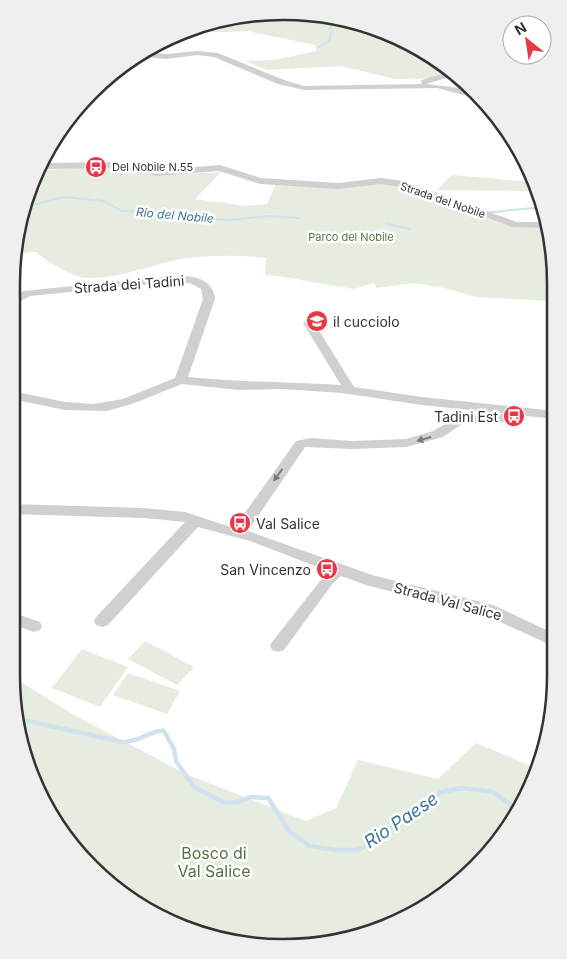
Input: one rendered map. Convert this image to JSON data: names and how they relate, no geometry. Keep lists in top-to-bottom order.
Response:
{
  "streets": {
    "street": ["Strada del Nobile", "Strada dei Tadini", "Strada Val Salice"]
  },
  "water": ["Rio del Nobile", "Rio Paese"],
  "parks": ["Parco del Nobile", "Bosco di Val Salice"],
  "places": {
    "bus stop": [
      "Del Nobile N.55",
      "Tadini Est",
      "Val Salice",
      "San Vincenzo"
    ],
    "school or university": ["il cucciolo"]
  },
  "north": "top left"
}
